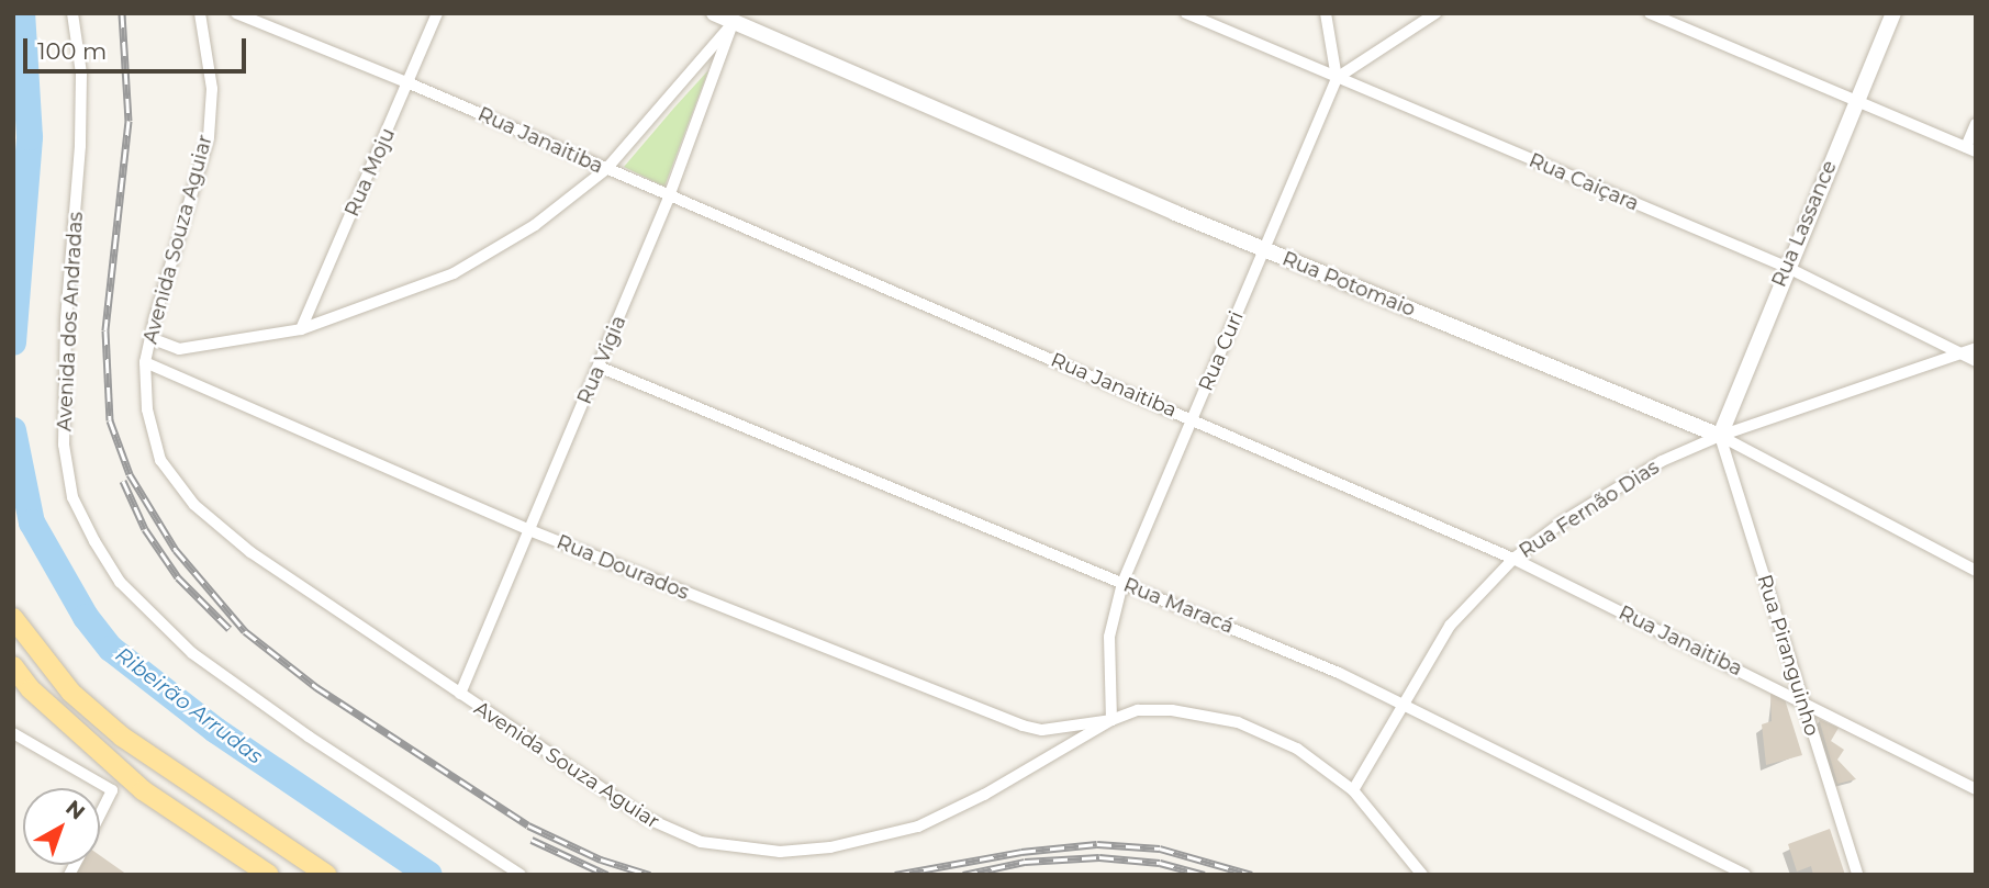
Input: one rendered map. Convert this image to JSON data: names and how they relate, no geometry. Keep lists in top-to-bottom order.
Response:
{
  "streets": {
    "street": [
      "Rua Janaitiba",
      "Rua Moju",
      "Rua Caiçara",
      "Rua Lassance",
      "Avenida Souza Aguiar",
      "Rua Potomaio",
      "Avenida dos Andradas",
      "Rua Curi",
      "Rua Vigia",
      "Rua Fernão Dias",
      "Rua Dourados",
      "Rua Maracá",
      "Rua Piranguinho"
    ]
  },
  "crossings": [
    ["Rua Janaitiba", "Rua Moju"],
    ["Rua Janaitiba", "Rua Curi"],
    ["Rua Janaitiba", "Rua Vigia"],
    ["Rua Janaitiba", "Rua Fernão Dias"],
    ["Rua Janaitiba", "Rua Piranguinho"],
    ["Rua Caiçara", "Rua Lassance"],
    ["Rua Caiçara", "Rua Curi"],
    ["Rua Caiçara", "Rua Fernão Dias"],
    ["Rua Lassance", "Rua Potomaio"],
    ["Rua Lassance", "Rua Fernão Dias"],
    ["Rua Lassance", "Rua Piranguinho"],
    ["Avenida Souza Aguiar", "Rua Curi"],
    ["Avenida Souza Aguiar", "Rua Vigia"],
    ["Avenida Souza Aguiar", "Rua Fernão Dias"],
    ["Avenida Souza Aguiar", "Rua Dourados"],
    ["Rua Potomaio", "Rua Curi"],
    ["Rua Potomaio", "Rua Vigia"],
    ["Rua Potomaio", "Rua Fernão Dias"],
    ["Rua Potomaio", "Rua Piranguinho"],
    ["Rua Curi", "Rua Dourados"],
    ["Rua Curi", "Rua Maracá"],
    ["Rua Vigia", "Rua Dourados"],
    ["Rua Vigia", "Rua Maracá"],
    ["Rua Fernão Dias", "Rua Maracá"],
    ["Rua Fernão Dias", "Rua Piranguinho"]
  ],
  "water": ["Ribeirão Arrudas"],
  "scale_bar": "100 m",
  "north": "top right"
}
